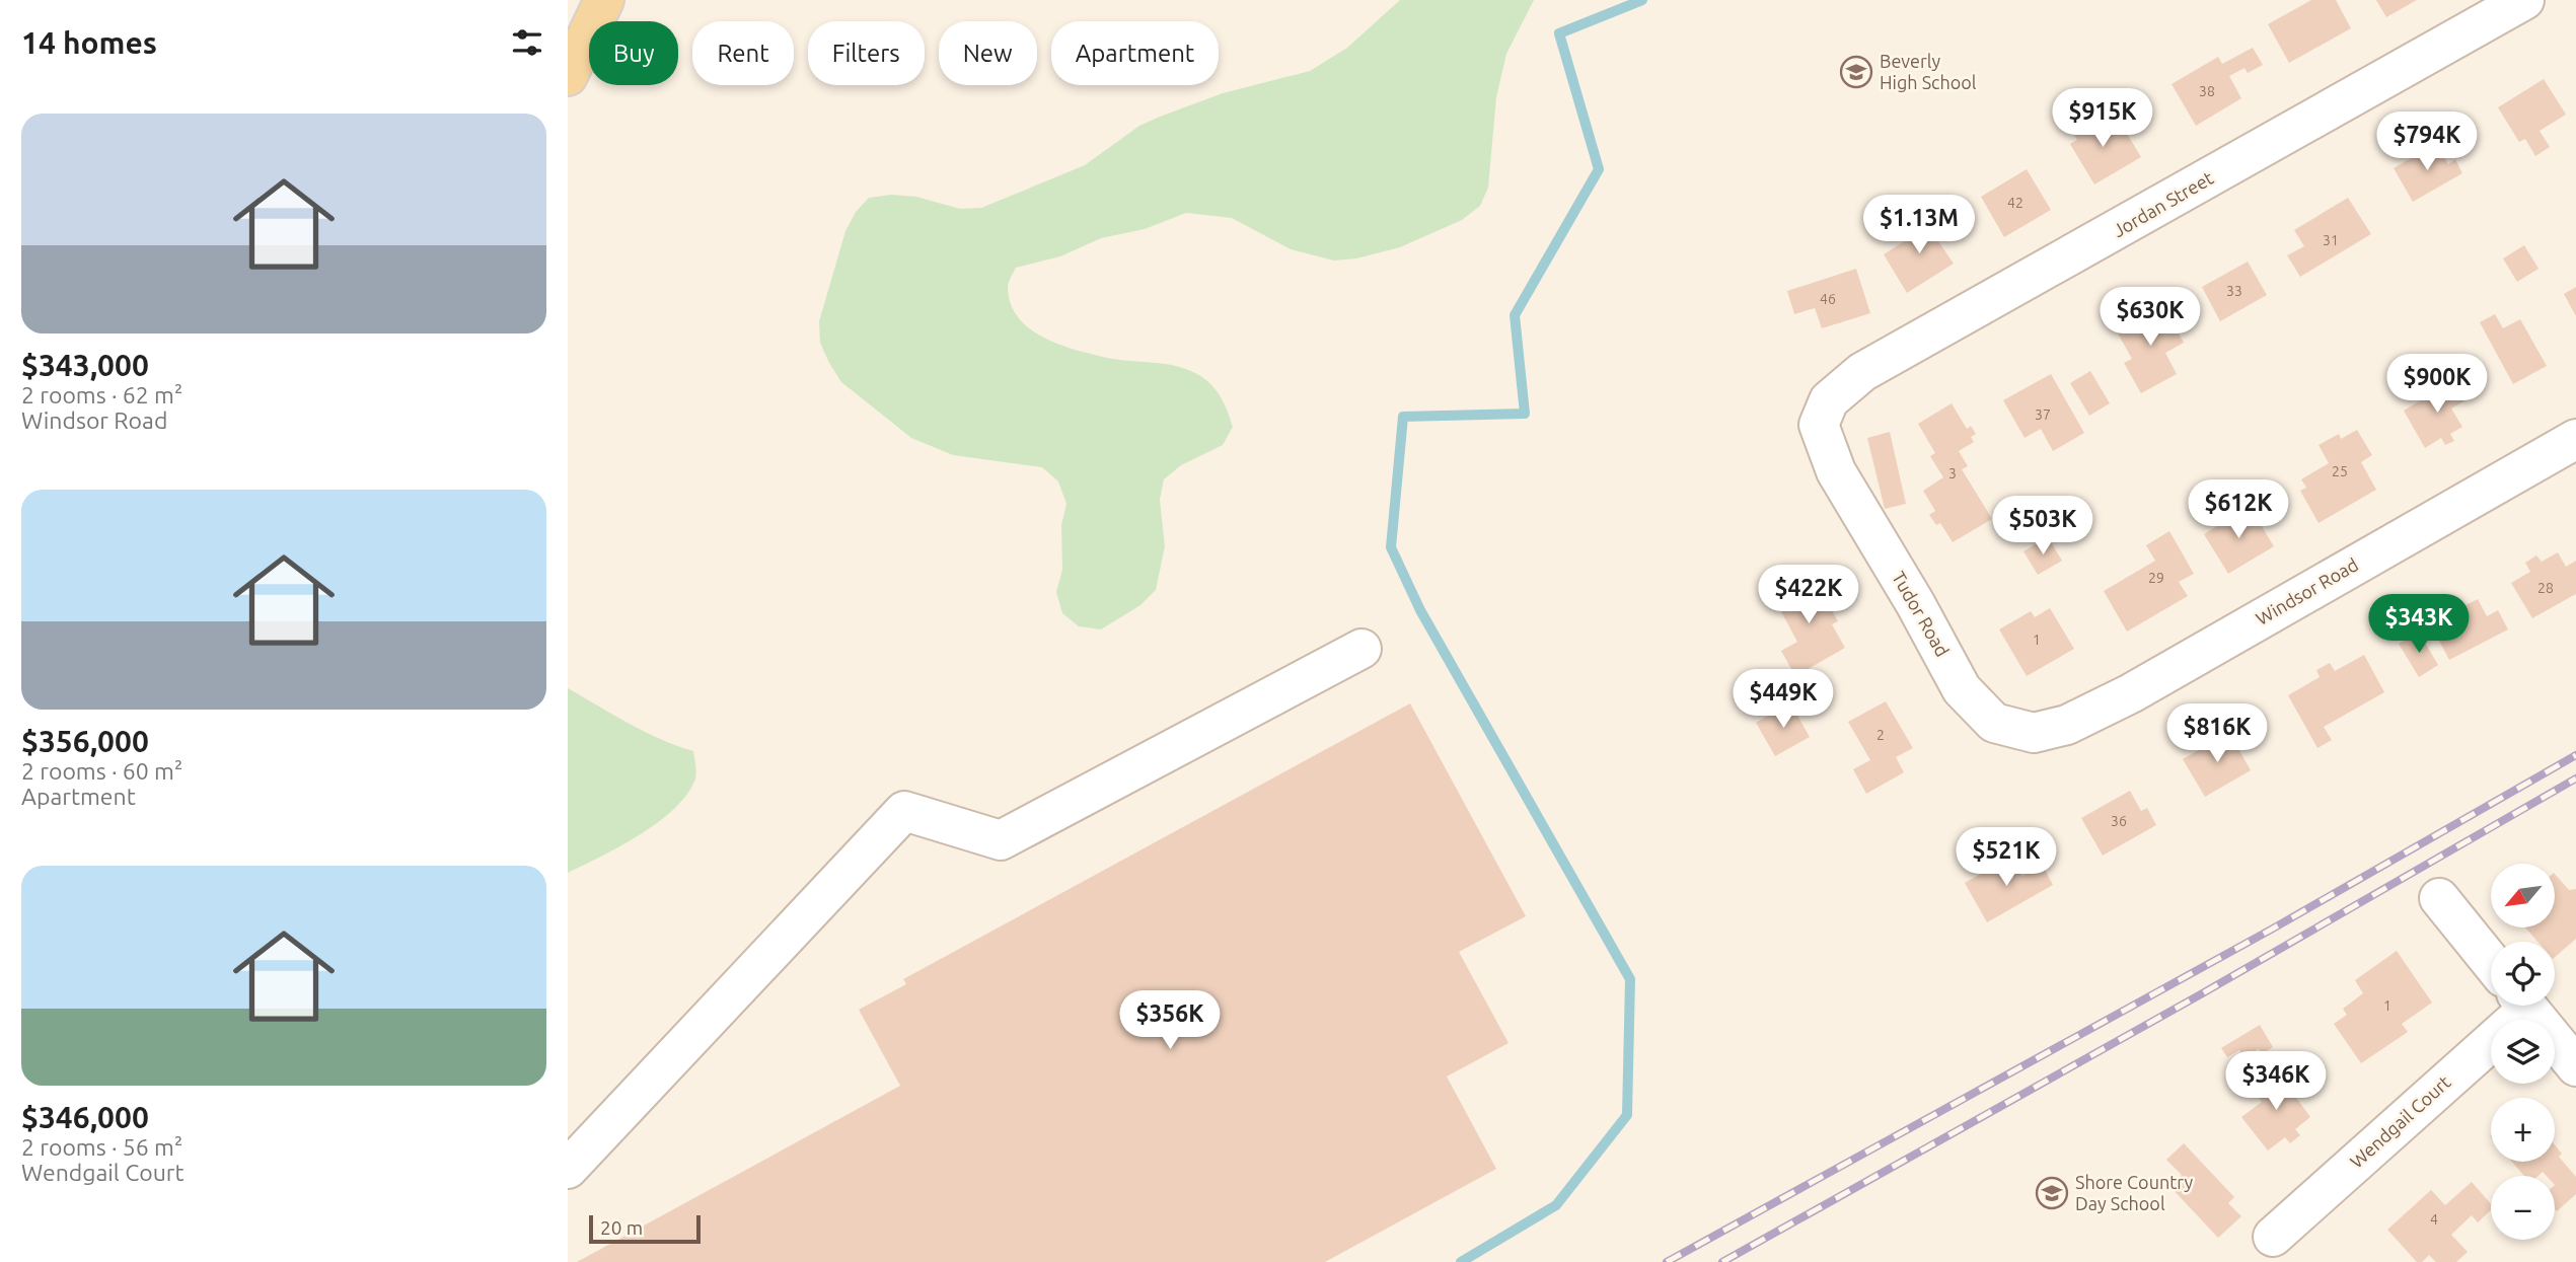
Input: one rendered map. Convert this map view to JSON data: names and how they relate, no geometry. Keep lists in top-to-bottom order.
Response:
{
  "streets": {
    "street": [
      "Jordan Street",
      "Windsor Road",
      "Tudor Road",
      "Wendgail Court"
    ]
  },
  "crossings": [
    ["Jordan Street", "Tudor Road"],
    ["Windsor Road", "Tudor Road"]
  ],
  "places": {
    "school or university": ["Beverly High School", "Shore Country Day School"]
  },
  "house_numbers": [
    "38",
    "42",
    "31",
    "33",
    "46",
    "37",
    "25",
    "3",
    "29",
    "28",
    "1",
    "2",
    "36",
    "1",
    "4"
  ],
  "scale_bar": "20 m",
  "north": "bottom left",
  "page": {
    "heading": "14 homes",
    "chip": [
      "Buy",
      "Rent",
      "Filters",
      "New",
      "Apartment"
    ],
    "list": [
      {
        "name": "$343,000",
        "note": "2 rooms · 62 m² · Windsor Road"
      },
      {
        "name": "$356,000",
        "note": "2 rooms · 60 m² · Apartment"
      },
      {
        "name": "$346,000",
        "note": "2 rooms · 56 m² · Wendgail Court"
      }
    ],
    "price": [
      "$915K",
      "$794K",
      "$1.13M",
      "$630K",
      "$900K",
      "$612K",
      "$503K",
      "$422K",
      "$343K",
      "$449K",
      "$816K",
      "$521K",
      "$356K",
      "$346K"
    ],
    "map_buttons": ["+", "−"],
    "scale": "20 m"
  }
}
